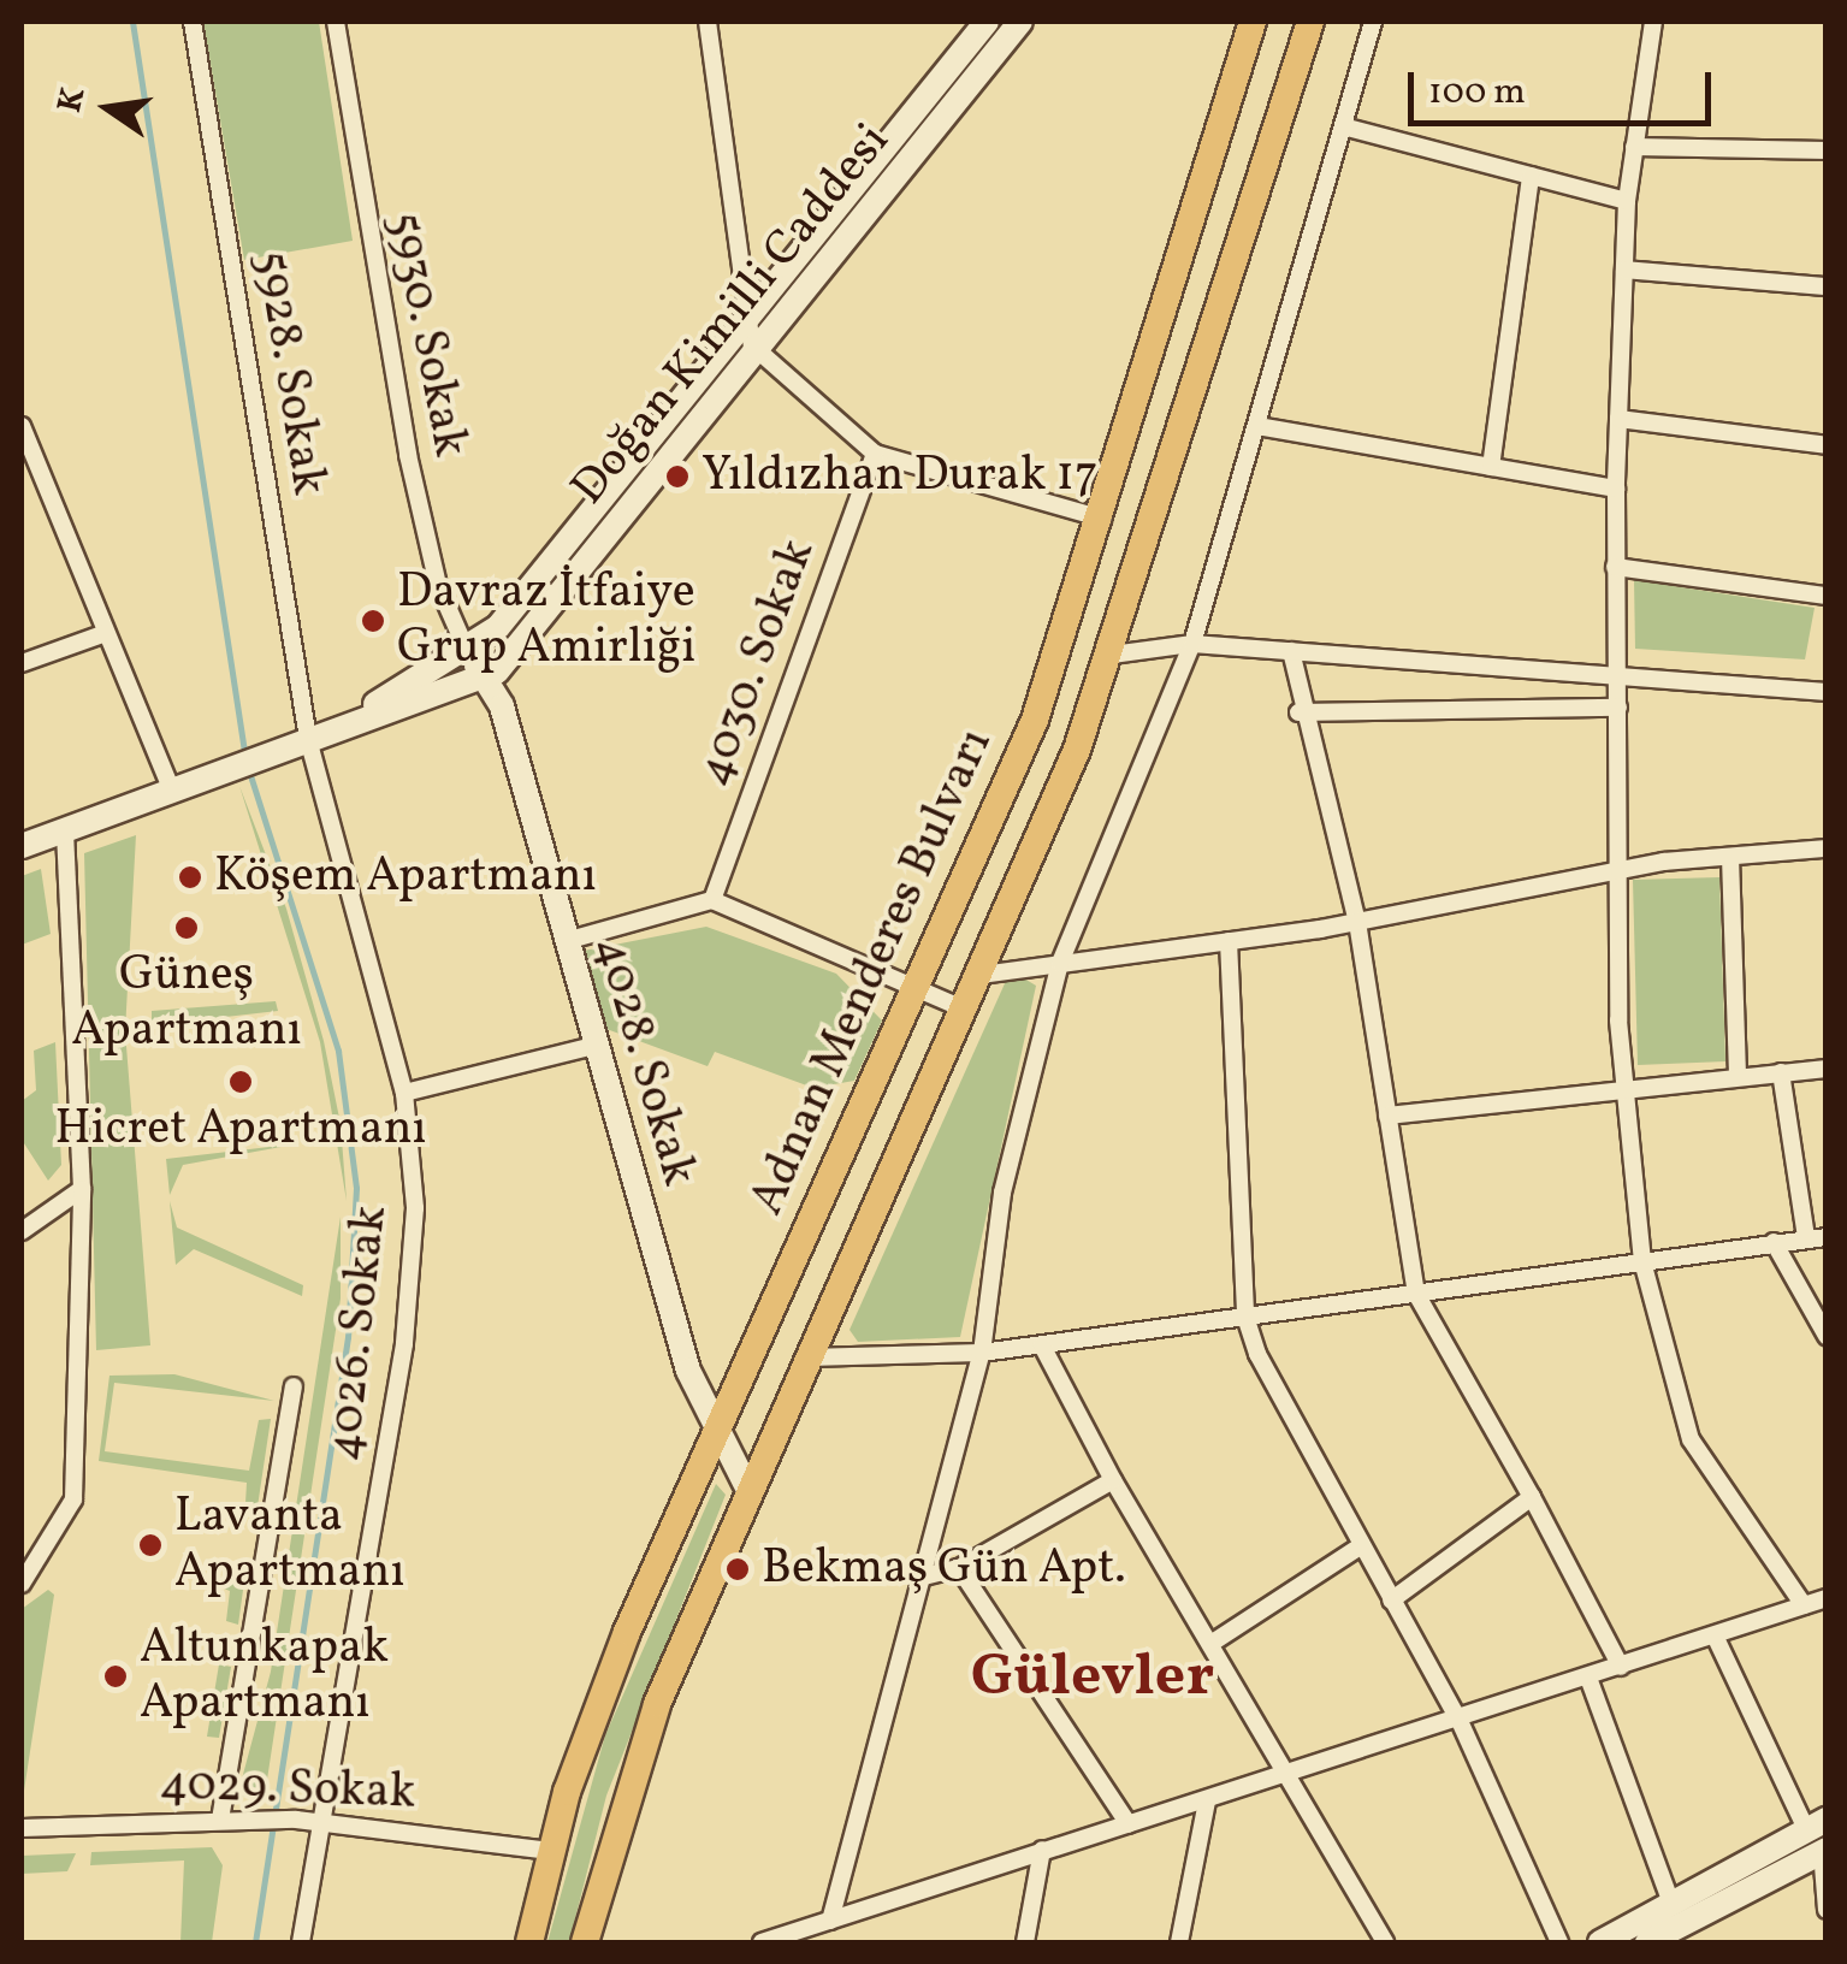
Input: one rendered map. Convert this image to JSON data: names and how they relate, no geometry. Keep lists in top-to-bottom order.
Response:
{
  "streets": {
    "main road": ["Doğan Kimilli Caddesi", "Adnan Menderes Bulvarı", "4028. Sokak"],
    "street": [
      "5930. Sokak",
      "5928. Sokak",
      "4030. Sokak",
      "4026. Sokak",
      "4029. Sokak"
    ]
  },
  "crossings": [
    ["Doğan Kimilli Caddesi", "5930. Sokak"],
    ["Doğan Kimilli Caddesi", "5928. Sokak"],
    ["Doğan Kimilli Caddesi", "4028. Sokak"],
    ["Doğan Kimilli Caddesi", "4026. Sokak"],
    ["5930. Sokak", "4028. Sokak"],
    ["5928. Sokak", "4026. Sokak"],
    ["Adnan Menderes Bulvarı", "4028. Sokak"],
    ["Adnan Menderes Bulvarı", "4029. Sokak"],
    ["4026. Sokak", "4029. Sokak"]
  ],
  "districts": ["Gülevler"],
  "places": [
    "Yıldızhan Durak 17",
    "Davraz İtfaiye Grup Amirliği",
    "Köşem Apartmanı",
    "Güneş Apartmanı",
    "Hicret Apartmanı",
    "Lavanta Apartmanı",
    "Bekmaş Gün Apt.",
    "Altunkapak Apartmanı"
  ],
  "scale_bar": "100 m",
  "north": "left"
}
